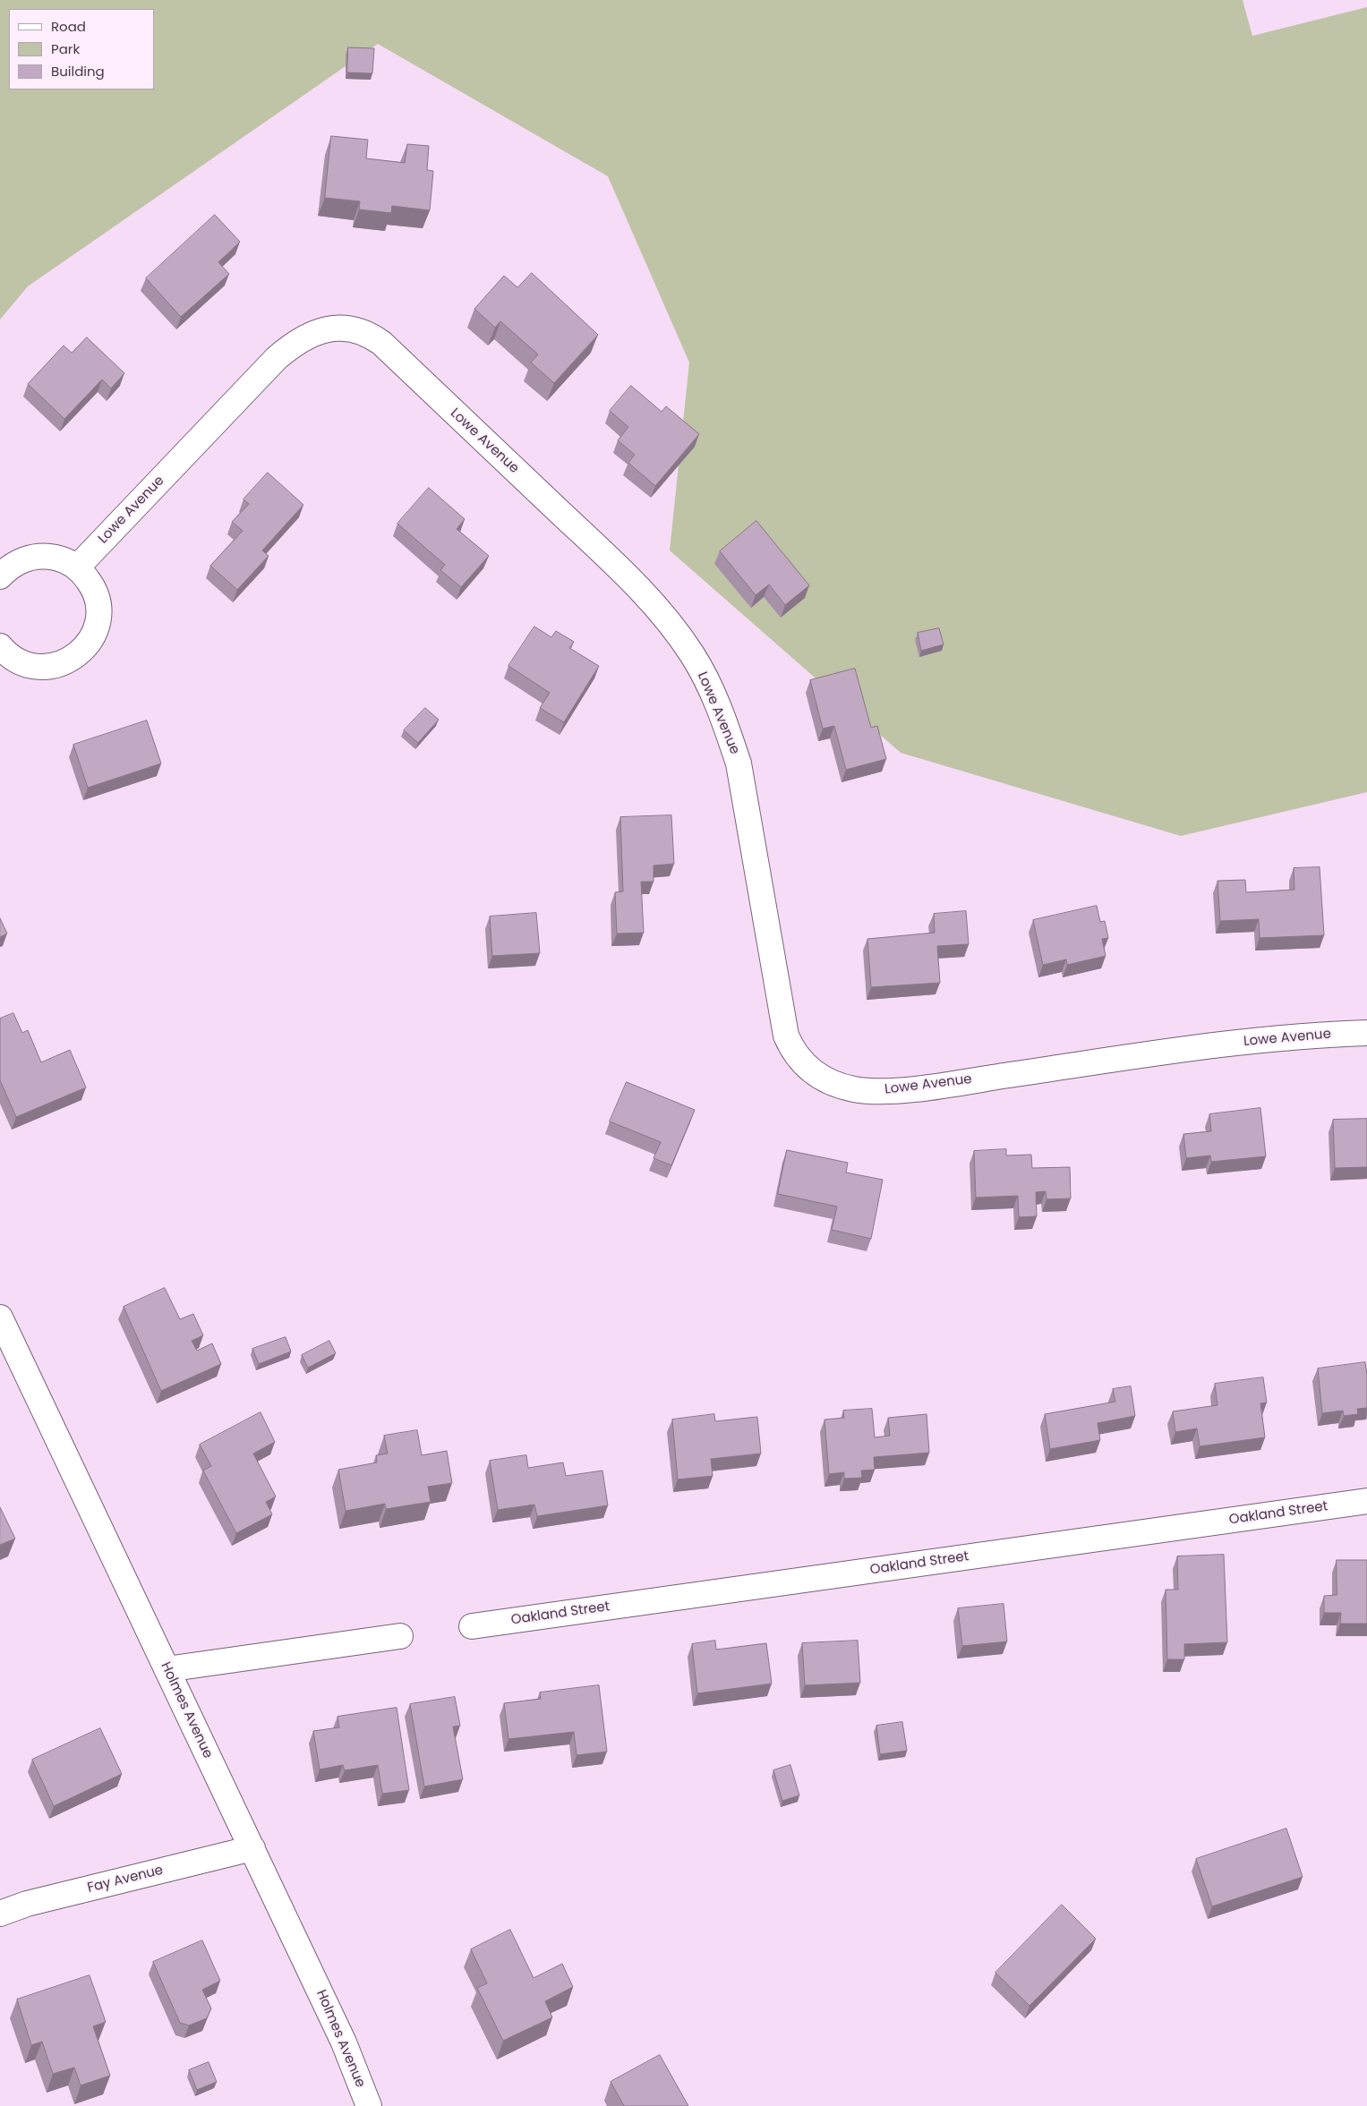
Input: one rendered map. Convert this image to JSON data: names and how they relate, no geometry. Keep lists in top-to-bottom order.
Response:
{
  "streets": {
    "street": [
      "Lowe Avenue",
      "Oakland Street",
      "Holmes Avenue",
      "Fay Avenue"
    ]
  },
  "crossings": [
    ["Holmes Avenue", "Fay Avenue"]
  ],
  "legend": ["Road", "Park", "Building"]
}
